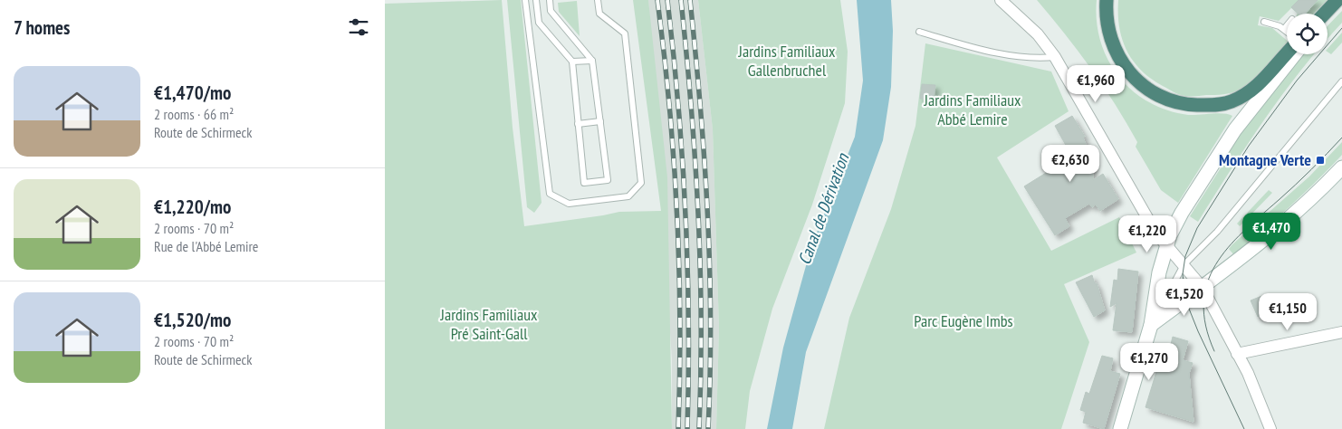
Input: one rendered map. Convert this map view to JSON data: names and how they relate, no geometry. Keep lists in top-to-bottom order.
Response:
{
  "water": ["Canal de Dérivation"],
  "parks": [
    "Jardins Familiaux Gallenbruchel",
    "Jardins Familiaux Abbé Lemire",
    "Jardins Familiaux Pré Saint-Gall",
    "Parc Eugène Imbs"
  ],
  "places": {
    "transit": ["Montagne Verte"]
  },
  "page": {
    "heading": "7 homes",
    "list": [
      {
        "name": "€1,470/mo",
        "note": "2 rooms · 66 m² · Route de Schirmeck"
      },
      {
        "name": "€1,220/mo",
        "note": "2 rooms · 70 m² · Rue de l'Abbé Lemire"
      },
      {
        "name": "€1,520/mo",
        "note": "2 rooms · 70 m² · Route de Schirmeck"
      }
    ],
    "price": [
      "€1,960",
      "€2,630",
      "€1,470",
      "€1,220",
      "€1,520",
      "€1,150",
      "€1,270"
    ]
  }
}
